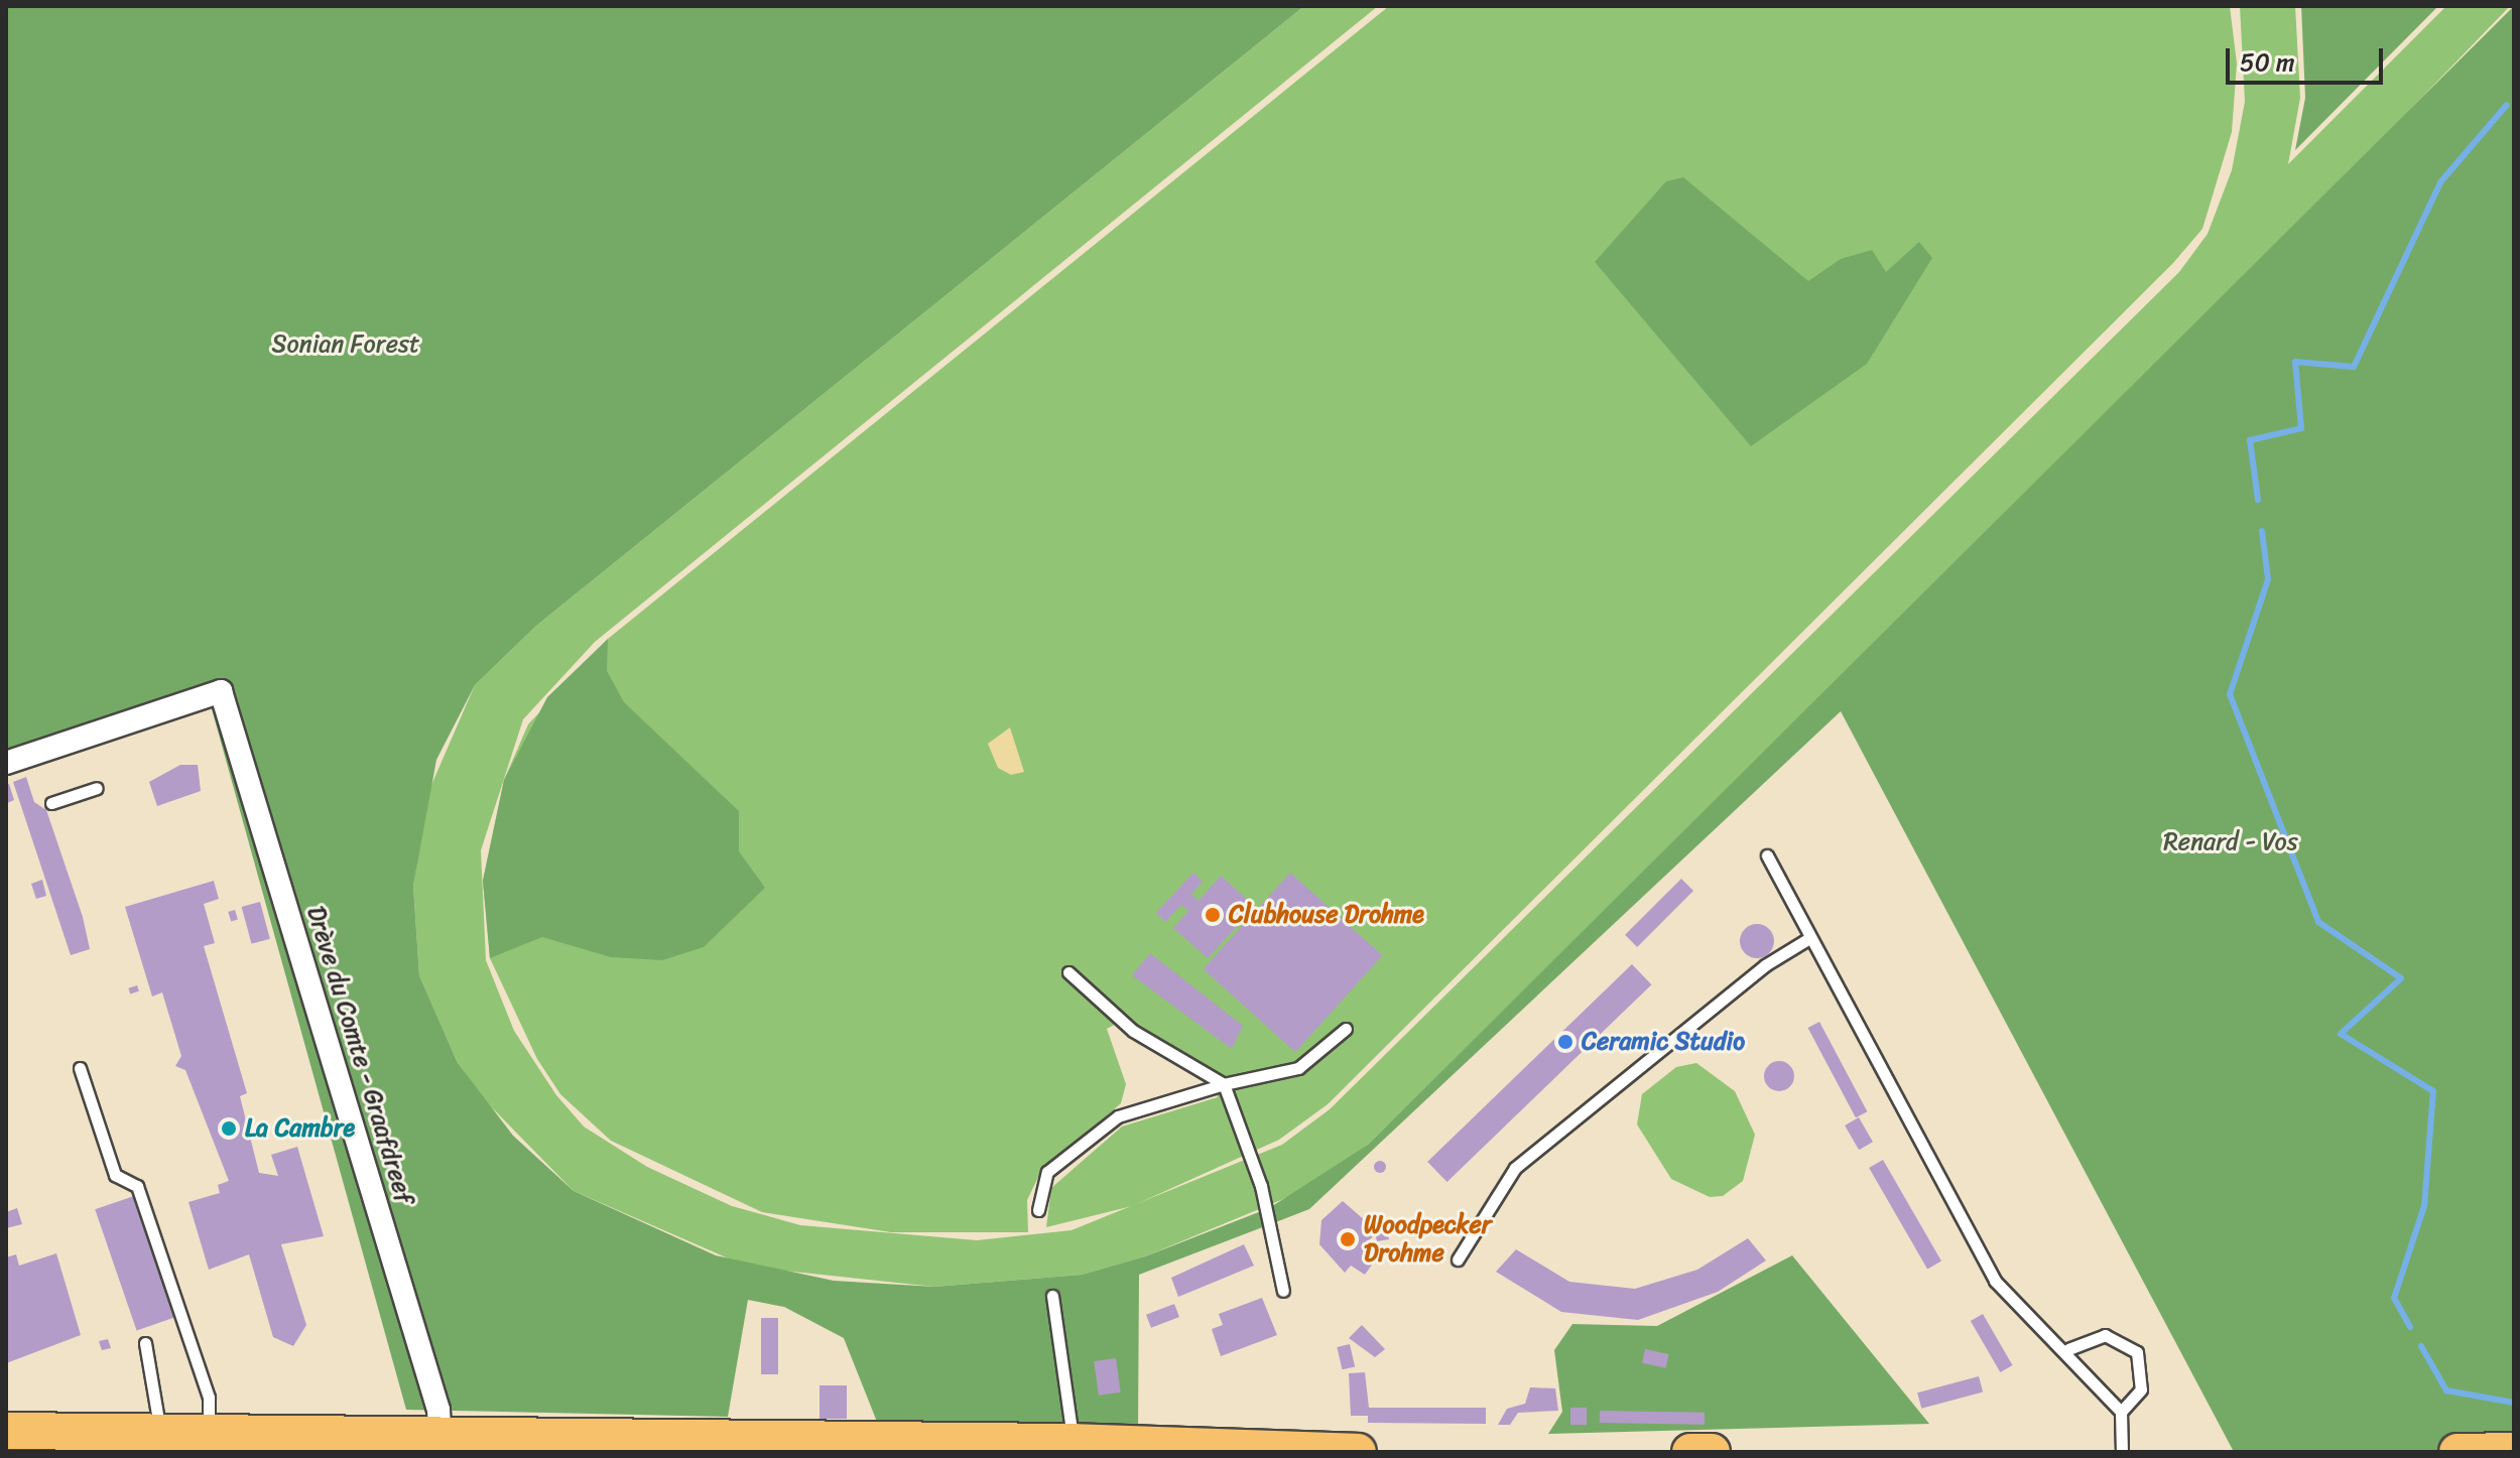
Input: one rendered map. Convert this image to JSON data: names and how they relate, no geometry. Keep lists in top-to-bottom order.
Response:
{
  "streets": {
    "street": ["Drève du Comte - Graafdreef"]
  },
  "parks": ["Sonian Forest", "Renard - Vos"],
  "places": [
    "Clubhouse Drohme",
    "Ceramic Studio",
    "La Cambre",
    "Woodpecker Drohme"
  ],
  "scale_bar": "50 m"
}
